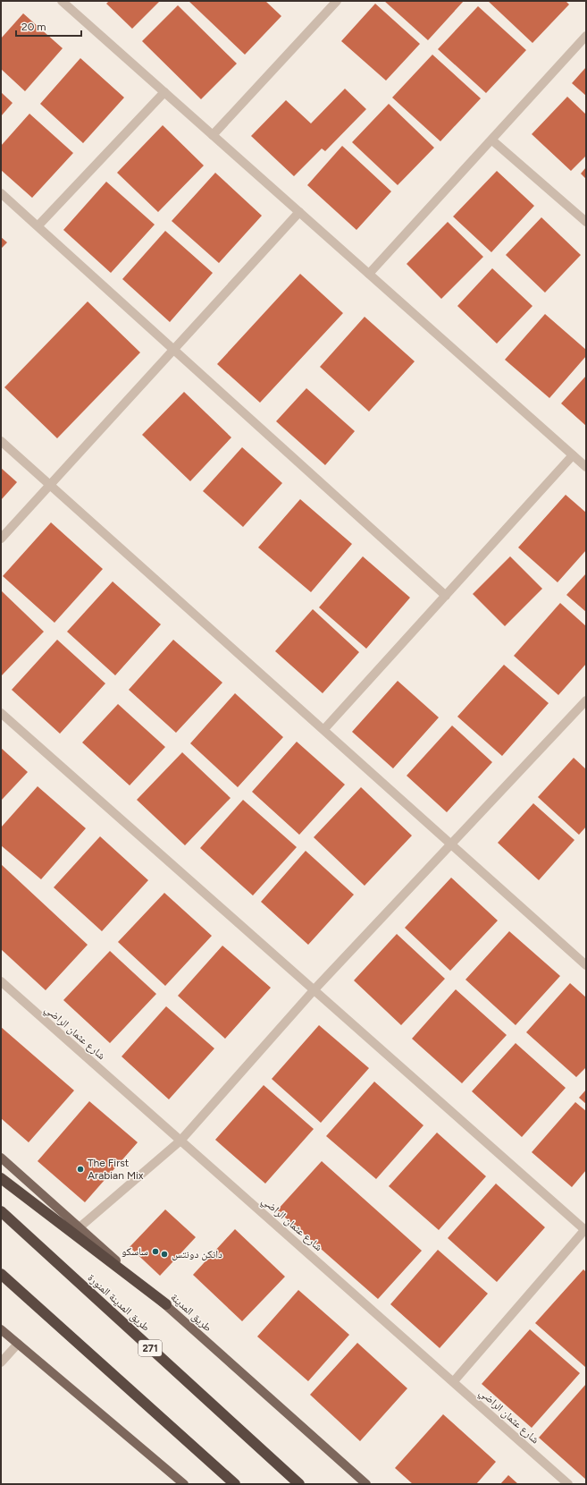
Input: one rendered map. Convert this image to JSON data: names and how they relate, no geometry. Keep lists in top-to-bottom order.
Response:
{
  "streets": {
    "highway": ["طريق المدينة المنورة", "271"],
    "main road": ["طريق المدينة"],
    "street": ["شارع عثمان الراضي"]
  },
  "places": ["The First Arabian Mix", "ساسكو", "دانكن دونتس"],
  "scale_bar": "20 m"
}
